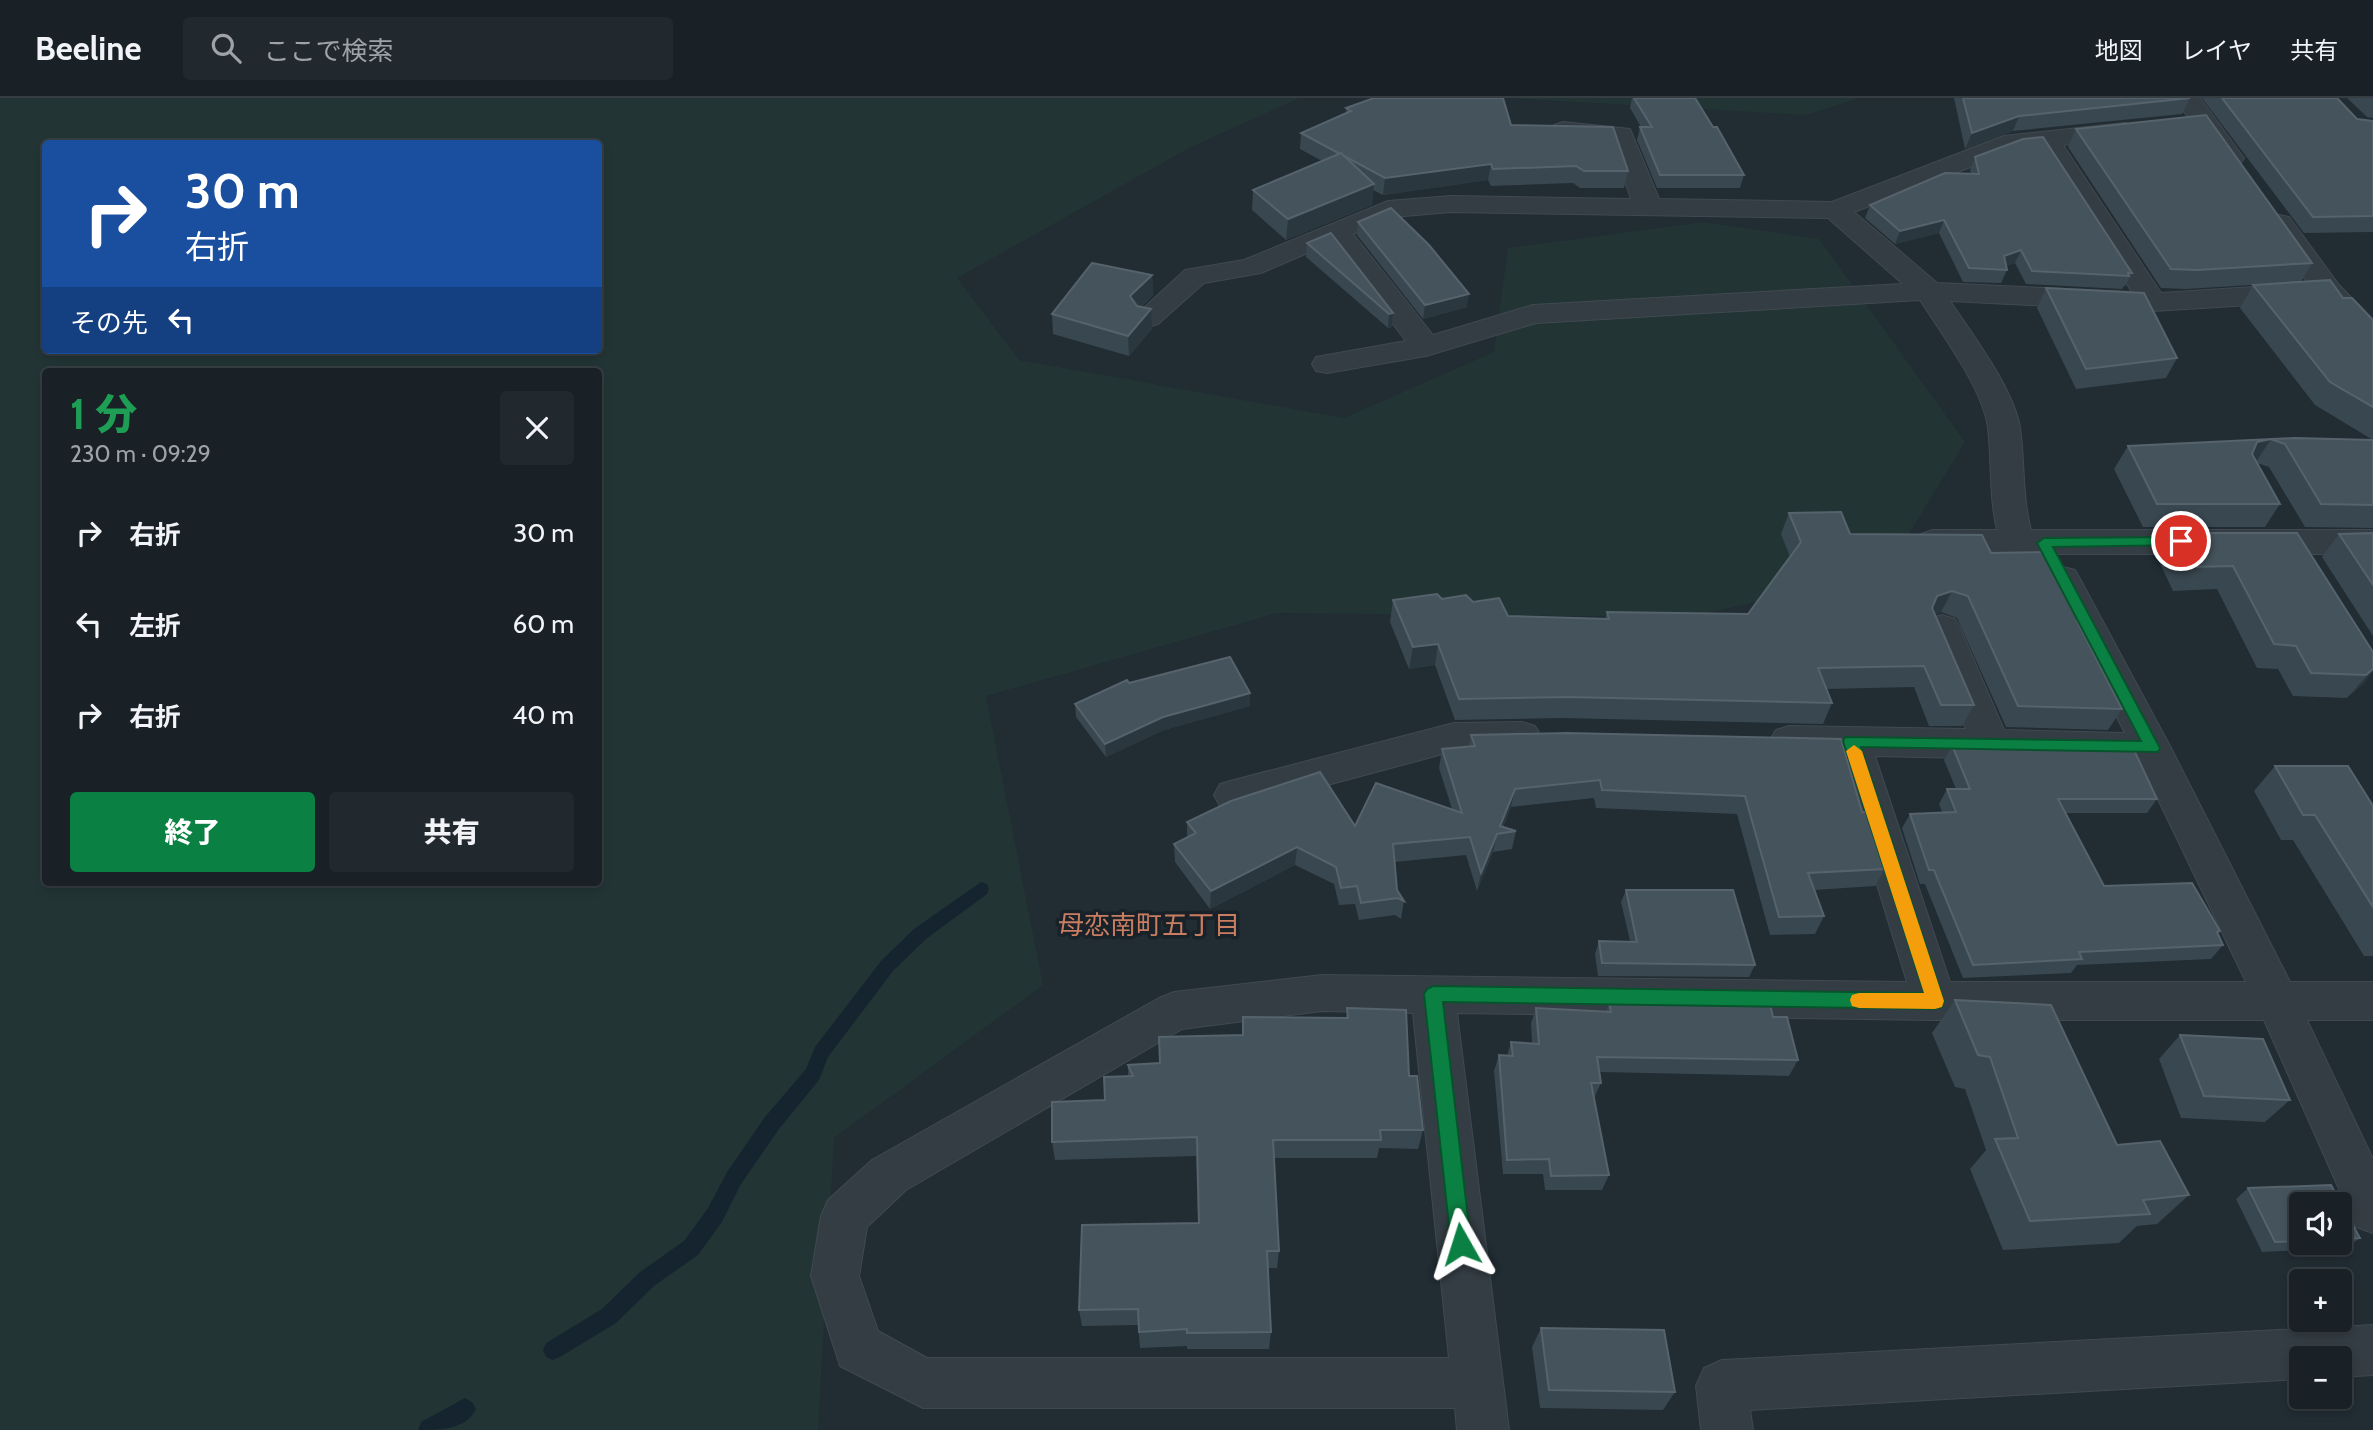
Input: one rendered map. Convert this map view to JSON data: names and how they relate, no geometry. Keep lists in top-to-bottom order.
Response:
{
  "districts": ["母恋南町五丁目"],
  "page": {
    "header": "Beeline",
    "search": "ここで検索",
    "nav": ["地図", "レイヤ", "共有"],
    "turn": ["30 m", "右折"],
    "then": "その先",
    "heading": ["1 分", "230 m · 09:29"],
    "list": [
      {
        "name": "右折",
        "value": "30 m"
      },
      {
        "name": "左折",
        "value": "60 m"
      },
      {
        "name": "右折",
        "value": "40 m"
      }
    ],
    "buttons": ["終了", "共有"],
    "map_buttons": ["+", "−"]
  }
}
